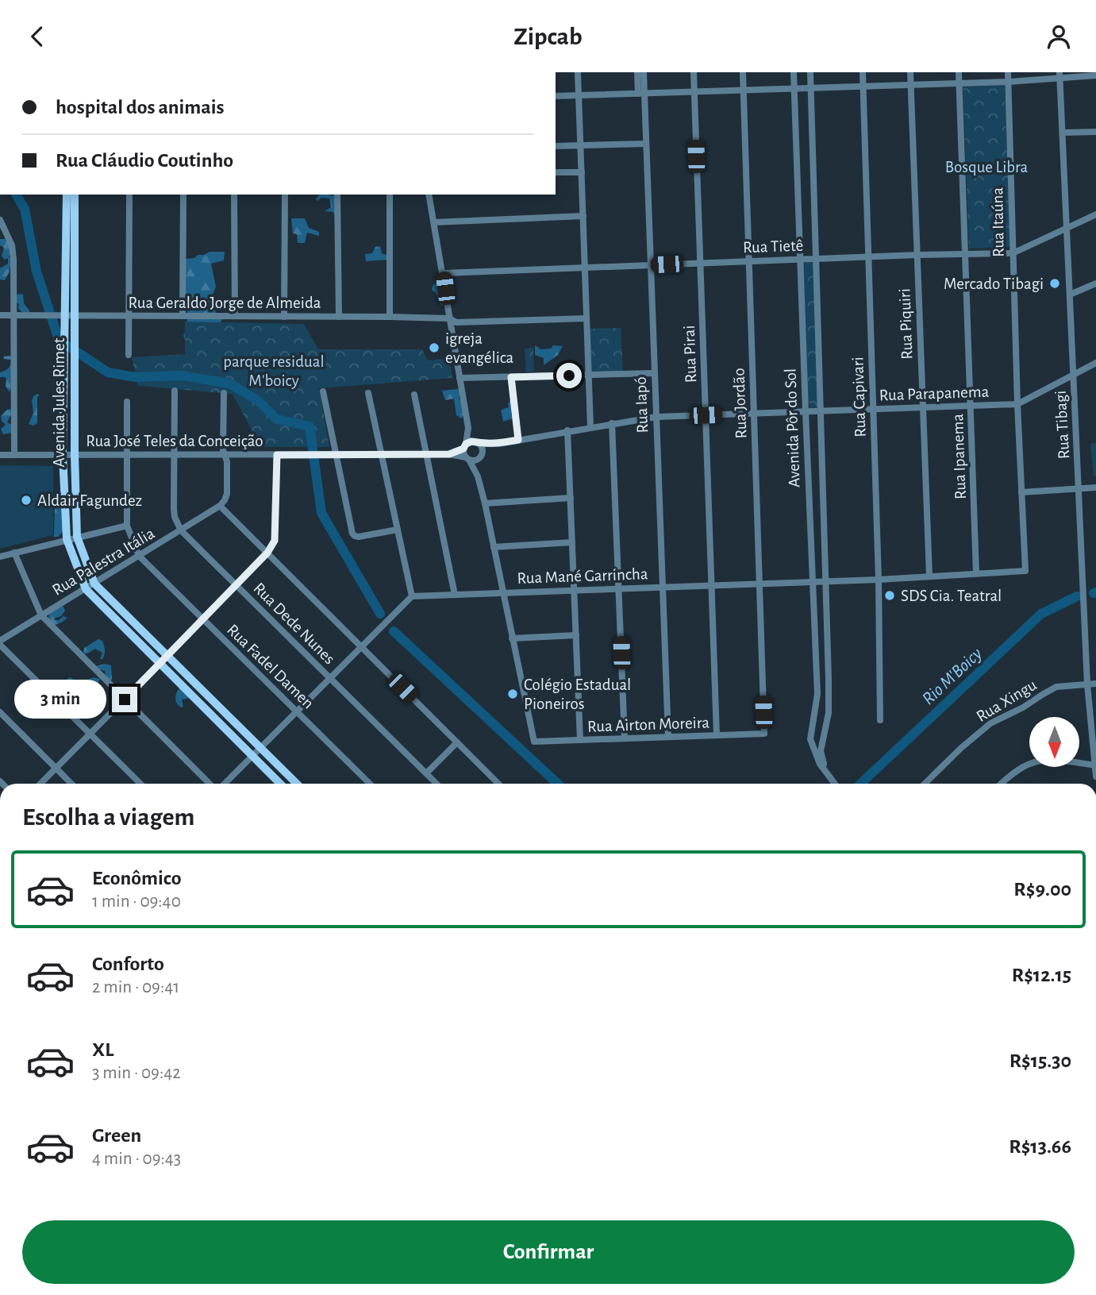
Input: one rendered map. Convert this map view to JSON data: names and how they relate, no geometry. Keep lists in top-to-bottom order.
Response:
{
  "streets": {
    "main road": ["Avenida Jules Rimet"],
    "street": [
      "Rua Itaúna",
      "Rua Tietê",
      "Rua Geraldo Jorge de Almeida",
      "Rua Piquiri",
      "Rua Pirai",
      "Rua Parapanema",
      "Rua Capivari",
      "Rua Jordão",
      "Rua Iapó",
      "Rua Tibagi",
      "Avenida Pôr do Sol",
      "Rua José Teles da Conceição",
      "Rua Ipanema",
      "Rua Palestra Itália",
      "Rua Mané Garrincha",
      "Rua Dede Nunes",
      "Rua Fadel Damen",
      "Rua Xingu",
      "Rua Airton Moreira"
    ]
  },
  "crossings": [
    ["Rua Itaúna", "Rua Tietê"],
    ["Rua Itaúna", "Rua Parapanema"],
    ["Rua Itaúna", "Rua Mané Garrincha"],
    ["Rua Tietê", "Rua Piquiri"],
    ["Rua Tietê", "Rua Pirai"],
    ["Rua Tietê", "Rua Capivari"],
    ["Rua Tietê", "Rua Jordão"],
    ["Rua Tietê", "Rua Iapó"],
    ["Rua Tietê", "Rua Tibagi"],
    ["Rua Tietê", "Avenida Pôr do Sol"],
    ["Rua Tietê", "Rua Ipanema"],
    ["Rua Geraldo Jorge de Almeida", "Avenida Jules Rimet"],
    ["Rua Piquiri", "Rua Parapanema"],
    ["Rua Piquiri", "Rua Mané Garrincha"],
    ["Rua Pirai", "Rua Parapanema"],
    ["Rua Pirai", "Rua Mané Garrincha"],
    ["Rua Pirai", "Rua Airton Moreira"],
    ["Rua Parapanema", "Rua Capivari"],
    ["Rua Parapanema", "Rua Jordão"],
    ["Rua Parapanema", "Rua Iapó"],
    ["Rua Parapanema", "Rua Tibagi"],
    ["Rua Parapanema", "Avenida Pôr do Sol"],
    ["Rua Parapanema", "Rua José Teles da Conceição"],
    ["Rua Parapanema", "Rua Ipanema"],
    ["Rua Capivari", "Rua Mané Garrincha"],
    ["Avenida Jules Rimet", "Rua José Teles da Conceição"],
    ["Avenida Jules Rimet", "Rua Palestra Itália"],
    ["Rua Jordão", "Rua Mané Garrincha"],
    ["Rua Jordão", "Rua Airton Moreira"],
    ["Rua Iapó", "Rua Mané Garrincha"],
    ["Rua Iapó", "Rua Airton Moreira"],
    ["Rua Tibagi", "Rua Xingu"],
    ["Avenida Pôr do Sol", "Rua Mané Garrincha"],
    ["Rua José Teles da Conceição", "Rua Fadel Damen"],
    ["Rua Ipanema", "Rua Mané Garrincha"],
    ["Rua Palestra Itália", "Rua Dede Nunes"],
    ["Rua Palestra Itália", "Rua Fadel Damen"]
  ],
  "water": ["Rio M'Boicy"],
  "parks": ["Bosque Libra", "parque residual M'boicy"],
  "places": [
    "Mercado Tibagi",
    "igreja evangélica",
    "Aldair Fagundez",
    "SDS Cia. Teatral",
    "Colégio Estadual Pioneiros"
  ],
  "north": "bottom",
  "page": {
    "header": "Zipcab",
    "banner": ["hospital dos animais", "Rua Cláudio Coutinho"],
    "bubble": "3 min",
    "heading": "Escolha a viagem",
    "list": [
      {
        "name": "Econômico",
        "note": "1 min · 09:40",
        "value": "R$9.00"
      },
      {
        "name": "Conforto",
        "note": "2 min · 09:41",
        "value": "R$12.15"
      },
      {
        "name": "XL",
        "note": "3 min · 09:42",
        "value": "R$15.30"
      },
      {
        "name": "Green",
        "note": "4 min · 09:43",
        "value": "R$13.66"
      }
    ],
    "buttons": "Confirmar"
  }
}
